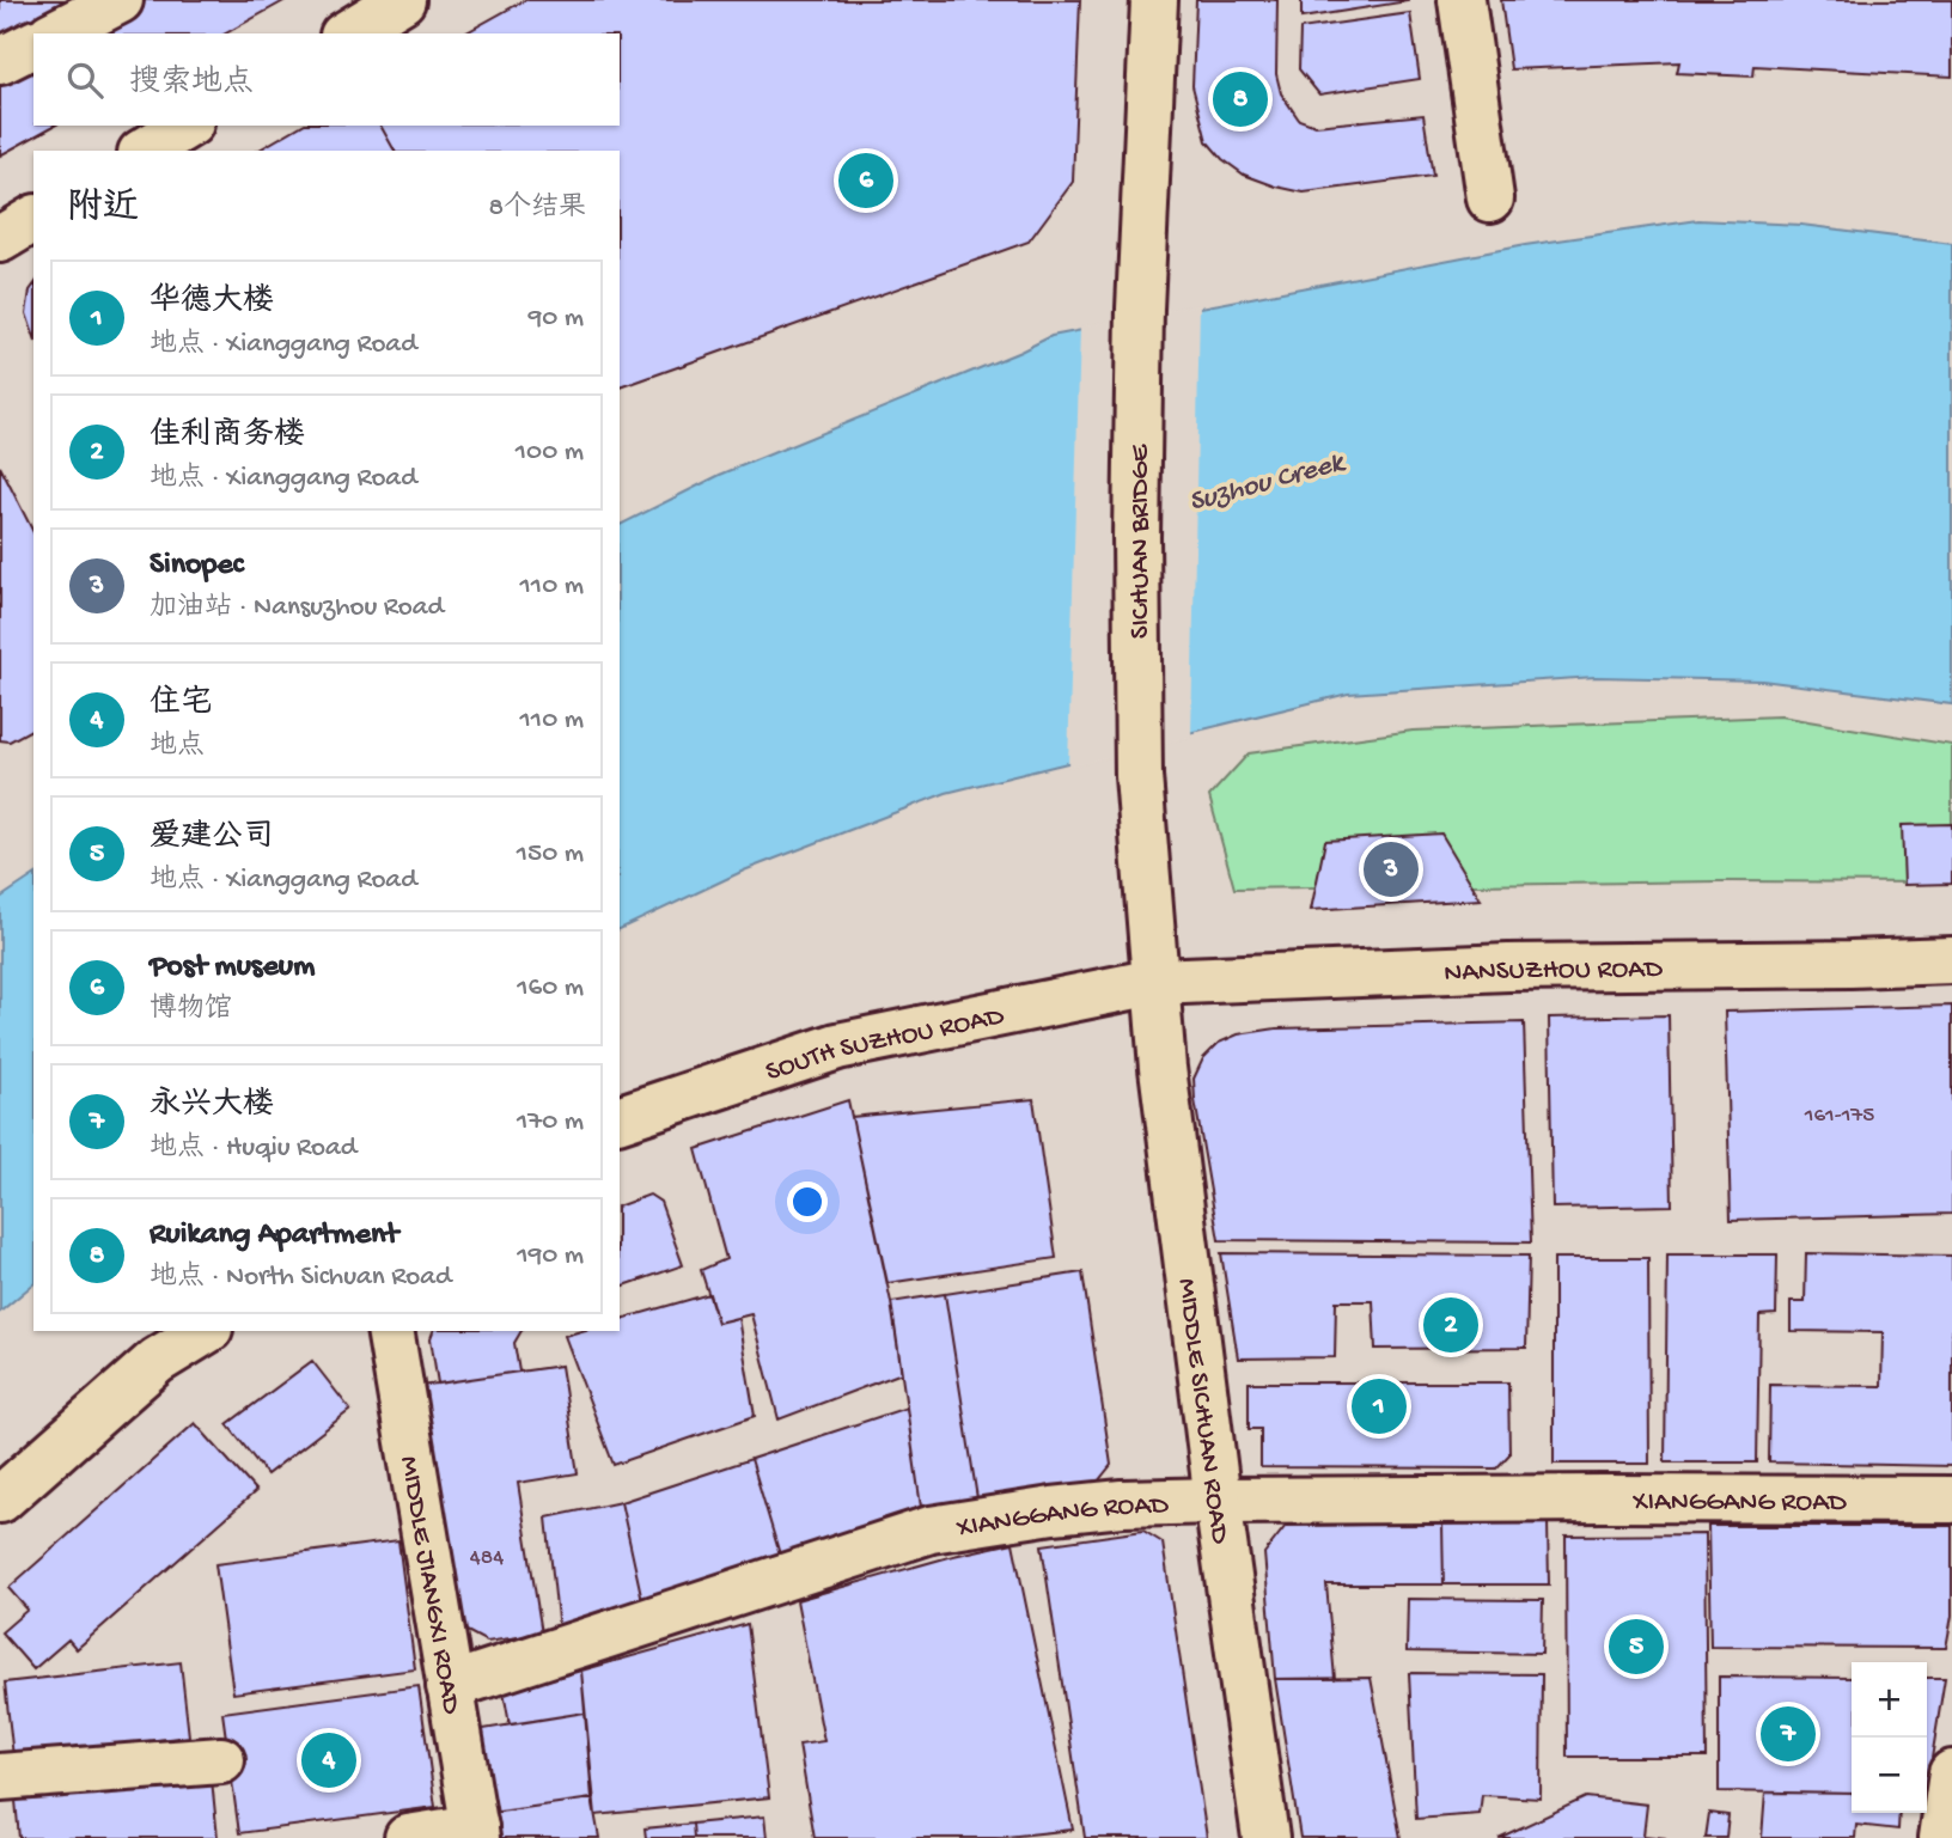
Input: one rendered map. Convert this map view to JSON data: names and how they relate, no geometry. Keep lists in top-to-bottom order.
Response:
{
  "streets": {
    "street": [
      "SICHUAN BRIDGE",
      "NANSUZHOU ROAD",
      "SOUTH SUZHOU ROAD",
      "MIDDLE SICHUAN ROAD",
      "XIANGGANG ROAD",
      "MIDDLE JIANGXI ROAD"
    ]
  },
  "crossings": [
    ["SICHUAN BRIDGE", "NANSUZHOU ROAD"],
    ["SICHUAN BRIDGE", "SOUTH SUZHOU ROAD"],
    ["SICHUAN BRIDGE", "MIDDLE SICHUAN ROAD"],
    ["NANSUZHOU ROAD", "SOUTH SUZHOU ROAD"],
    ["NANSUZHOU ROAD", "MIDDLE SICHUAN ROAD"],
    ["SOUTH SUZHOU ROAD", "MIDDLE SICHUAN ROAD"],
    ["MIDDLE SICHUAN ROAD", "XIANGGANG ROAD"],
    ["XIANGGANG ROAD", "MIDDLE JIANGXI ROAD"]
  ],
  "water": ["Suzhou Creek"],
  "house_numbers": ["161-175", "484"],
  "page": {
    "search": "搜索地点",
    "pins": [
      "8",
      "6",
      "3",
      "2",
      "1",
      "5",
      "7",
      "4"
    ],
    "heading": ["附近", "8个结果"],
    "list": [
      {
        "mark": "1",
        "name": "华德大楼",
        "note": "地点 · Xianggang Road",
        "value": "90 m"
      },
      {
        "mark": "2",
        "name": "佳利商务楼",
        "note": "地点 · Xianggang Road",
        "value": "100 m"
      },
      {
        "mark": "3",
        "name": "Sinopec",
        "note": "加油站 · Nansuzhou Road",
        "value": "110 m"
      },
      {
        "mark": "4",
        "name": "住宅",
        "note": "地点",
        "value": "110 m"
      },
      {
        "mark": "5",
        "name": "爱建公司",
        "note": "地点 · Xianggang Road",
        "value": "150 m"
      },
      {
        "mark": "6",
        "name": "Post museum",
        "note": "博物馆",
        "value": "160 m"
      },
      {
        "mark": "7",
        "name": "永兴大楼",
        "note": "地点 · Huqiu Road",
        "value": "170 m"
      },
      {
        "mark": "8",
        "name": "Ruikang Apartment",
        "note": "地点 · North Sichuan Road",
        "value": "190 m"
      }
    ],
    "map_buttons": ["+", "−"]
  }
}
